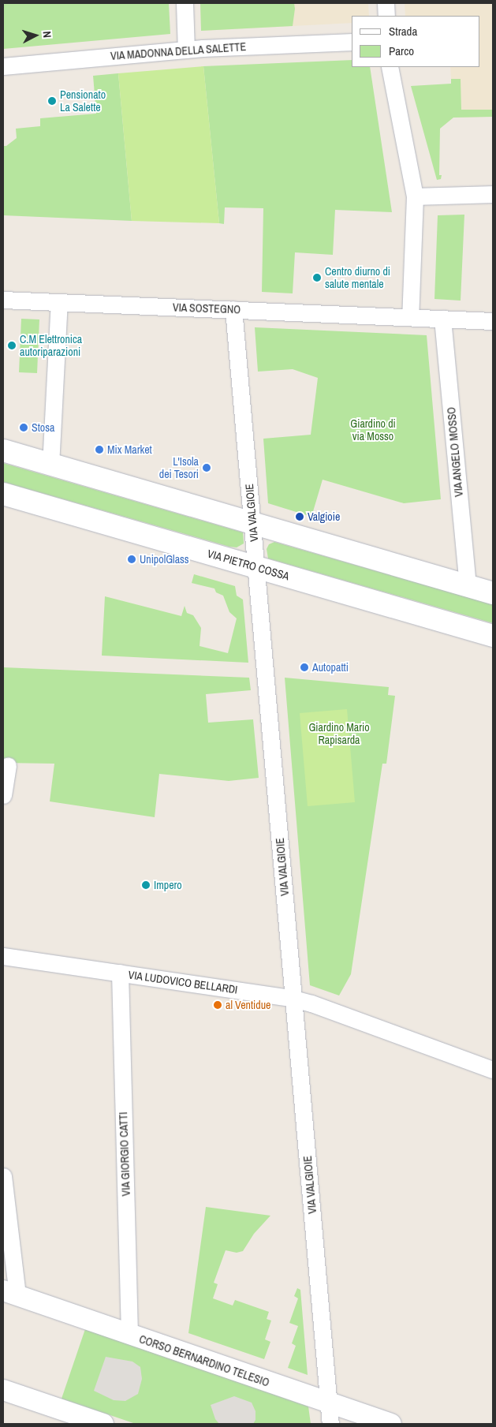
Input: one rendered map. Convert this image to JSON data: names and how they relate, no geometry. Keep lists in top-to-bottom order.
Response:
{
  "streets": {
    "main road": ["VIA PIETRO COSSA"],
    "street": [
      "VIA MADONNA DELLA SALETTE",
      "VIA SOSTEGNO",
      "VIA ANGELO MOSSO",
      "VIA VALGIOIE",
      "VIA LUDOVICO BELLARDI",
      "VIA GIORGIO CATTI",
      "CORSO BERNARDINO TELESIO"
    ]
  },
  "crossings": [
    ["VIA SOSTEGNO", "VIA ANGELO MOSSO"],
    ["VIA SOSTEGNO", "VIA VALGIOIE"],
    ["VIA VALGIOIE", "VIA PIETRO COSSA"],
    ["VIA VALGIOIE", "VIA LUDOVICO BELLARDI"],
    ["VIA VALGIOIE", "CORSO BERNARDINO TELESIO"],
    ["VIA LUDOVICO BELLARDI", "VIA GIORGIO CATTI"],
    ["VIA GIORGIO CATTI", "CORSO BERNARDINO TELESIO"]
  ],
  "parks": ["Giardino di via Mosso", "Giardino Mario Rapisarda"],
  "places": [
    "Pensionato La Salette",
    "Centro diurno di salute mentale",
    "C.M Elettronica autoriparazioni",
    "Stosa",
    "Mix Market",
    "L'Isola dei Tesori",
    "Valgioie",
    "UnipolGlass",
    "Autopatti",
    "Impero",
    "al Ventidue"
  ],
  "legend": ["Strada", "Parco"],
  "north": "right"
}
